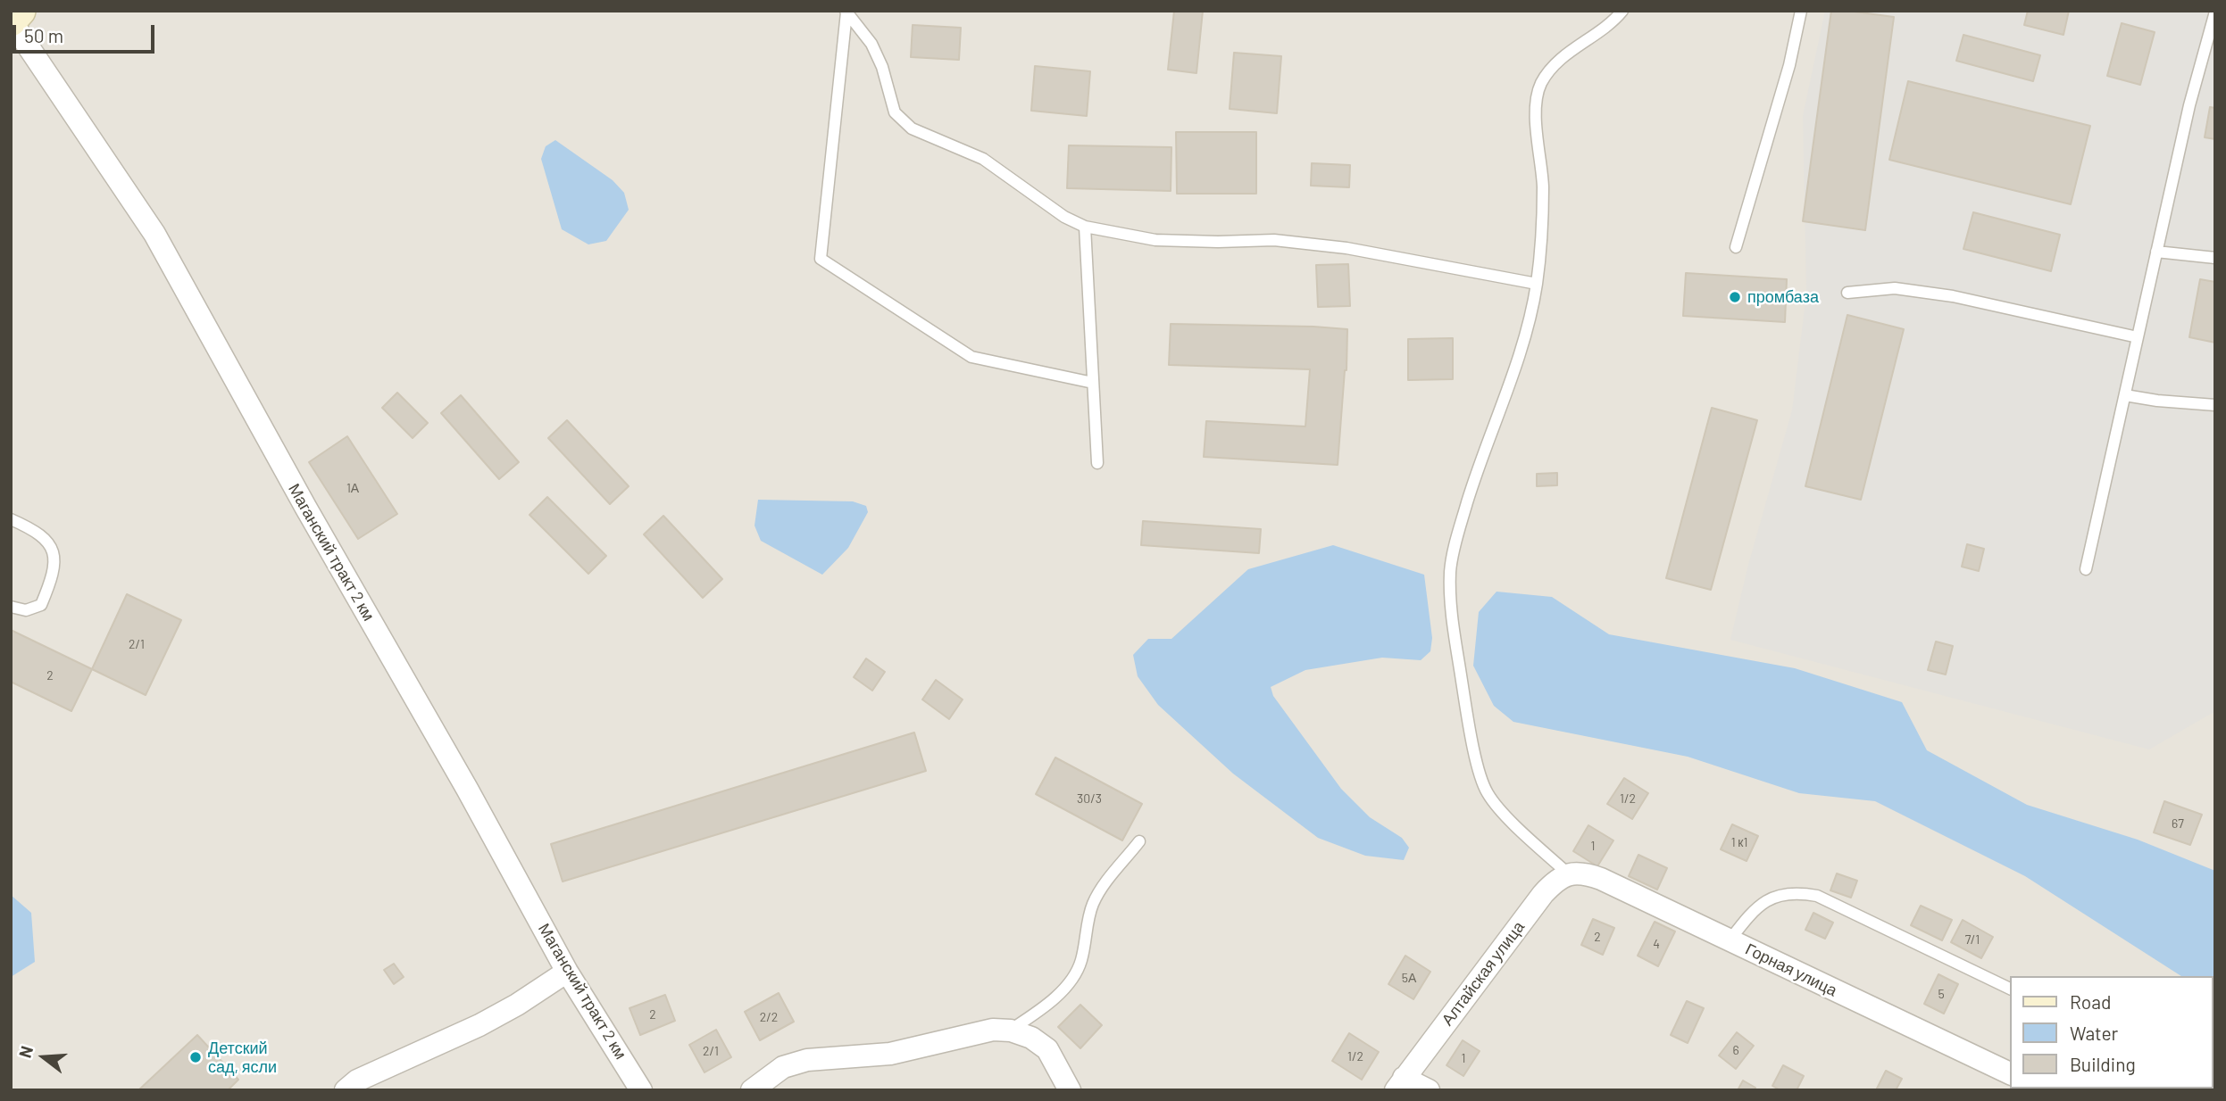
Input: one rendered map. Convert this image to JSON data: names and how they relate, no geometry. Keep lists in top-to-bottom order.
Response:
{
  "streets": {
    "main road": ["Маганский тракт 2 км"],
    "street": ["Горная улица", "Алтайская улица"]
  },
  "crossings": [
    ["Горная улица", "Алтайская улица"]
  ],
  "places": ["промбаза", "Детский сад, ясли"],
  "house_numbers": [
    "1А",
    "2/1",
    "2",
    "30/3",
    "1/2",
    "67",
    "1 к1",
    "1",
    "2",
    "7/1",
    "4",
    "5А",
    "5",
    "2",
    "2/2",
    "6",
    "2/1",
    "1/2",
    "1"
  ],
  "legend": ["Road", "Water", "Building"],
  "scale_bar": "50 m",
  "north": "left"
}
